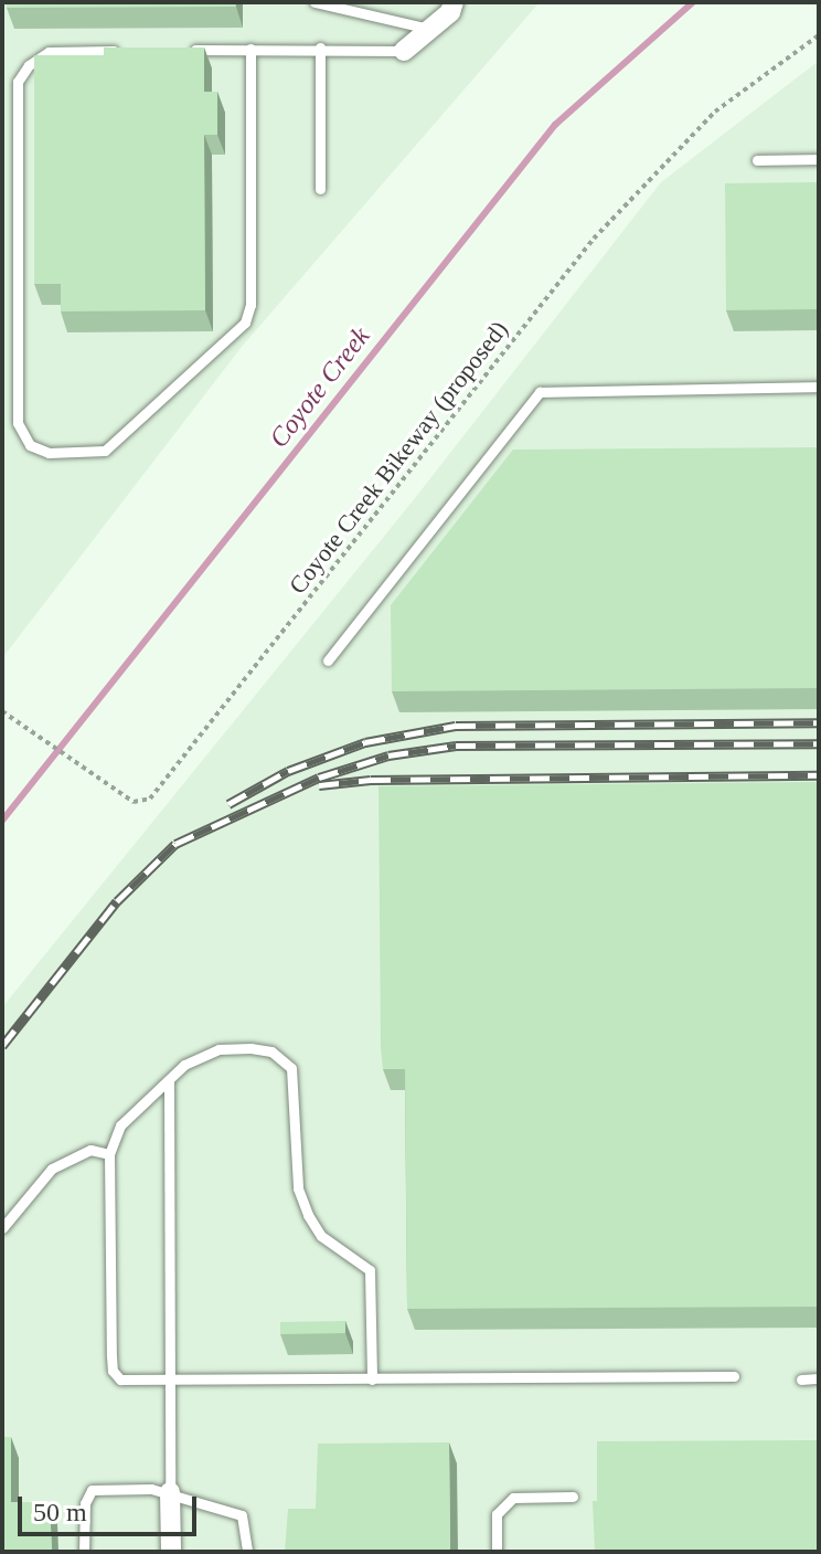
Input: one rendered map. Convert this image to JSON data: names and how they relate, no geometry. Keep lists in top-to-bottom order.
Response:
{
  "streets": {
    "path": ["Coyote Creek Bikeway (proposed)"]
  },
  "water": ["Coyote Creek"],
  "scale_bar": "50 m"
}
